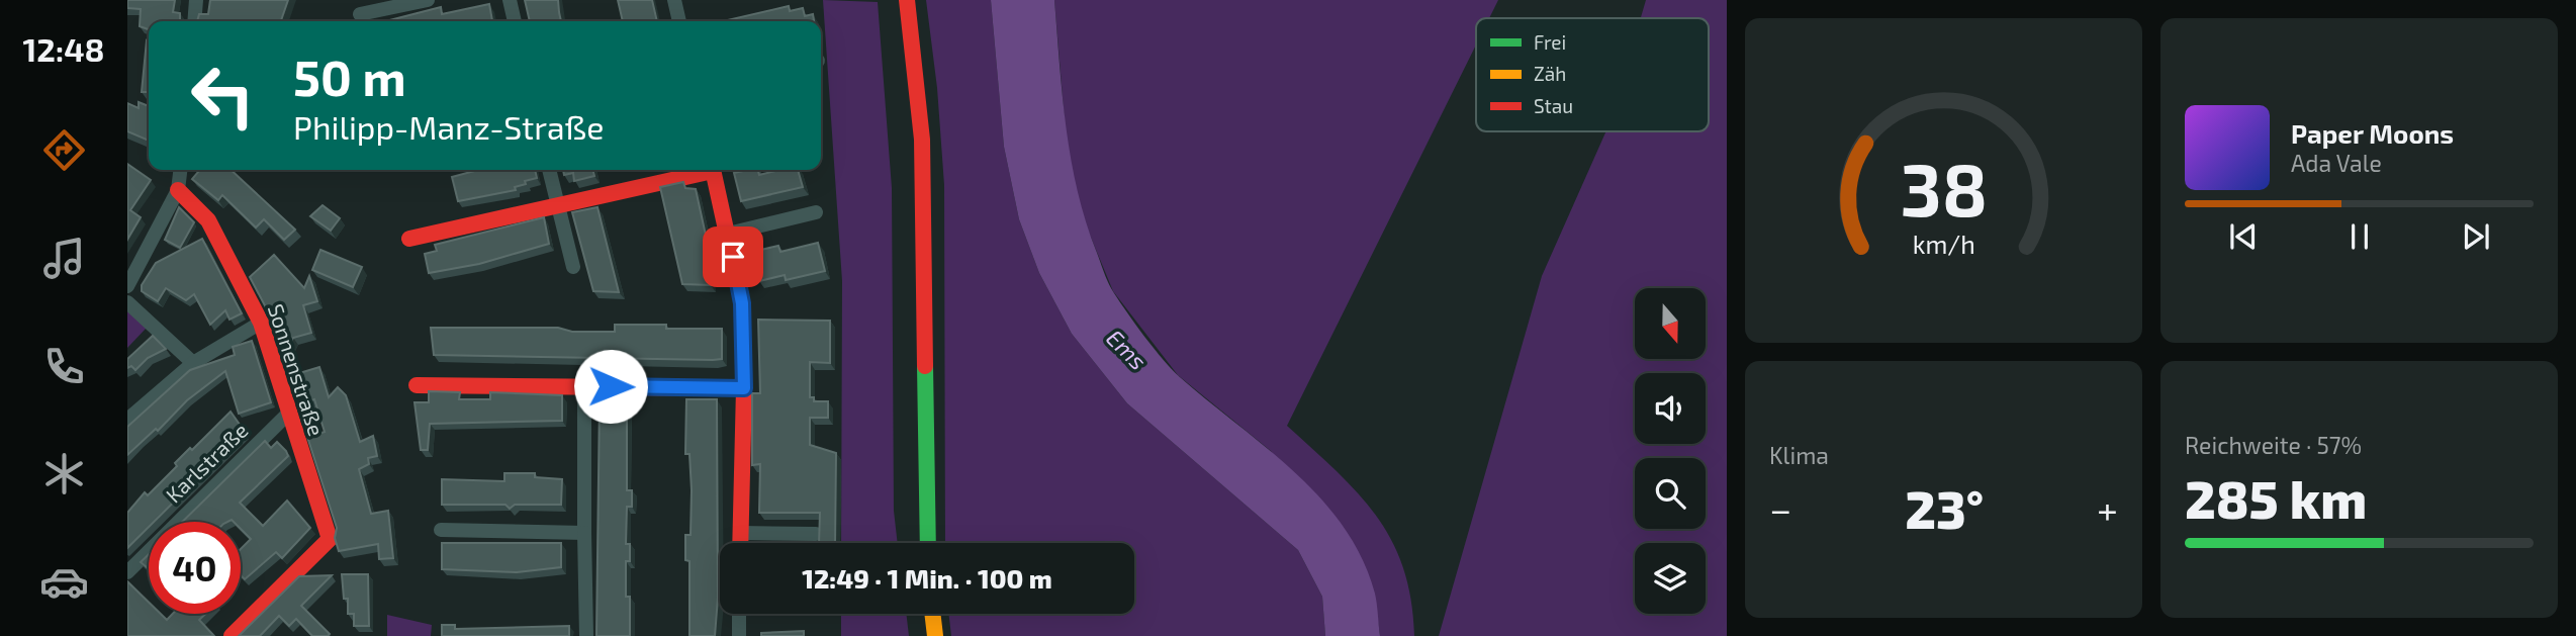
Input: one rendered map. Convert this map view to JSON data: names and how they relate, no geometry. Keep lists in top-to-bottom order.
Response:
{
  "streets": {
    "street": ["Sonnenstraße", "Karlstraße"]
  },
  "crossings": [
    ["Sonnenstraße", "Karlstraße"]
  ],
  "water": ["Ems"],
  "legend": ["Frei", "Zäh", "Stau"],
  "north": "bottom",
  "page": {
    "tabs": "12:48",
    "turn": ["50 m", "Philipp-Manz-Straße"],
    "song": ["Paper Moons", "Ada Vale"],
    "tile": [
      "Klima",
      ["Reichweite · 57%", "285 km"]
    ],
    "heat": ["−", "23°", "+"],
    "limit": "40",
    "trip": "12:49 · 1 Min. · 100 m",
    "gauge": ["38", "km/h"]
  }
}
